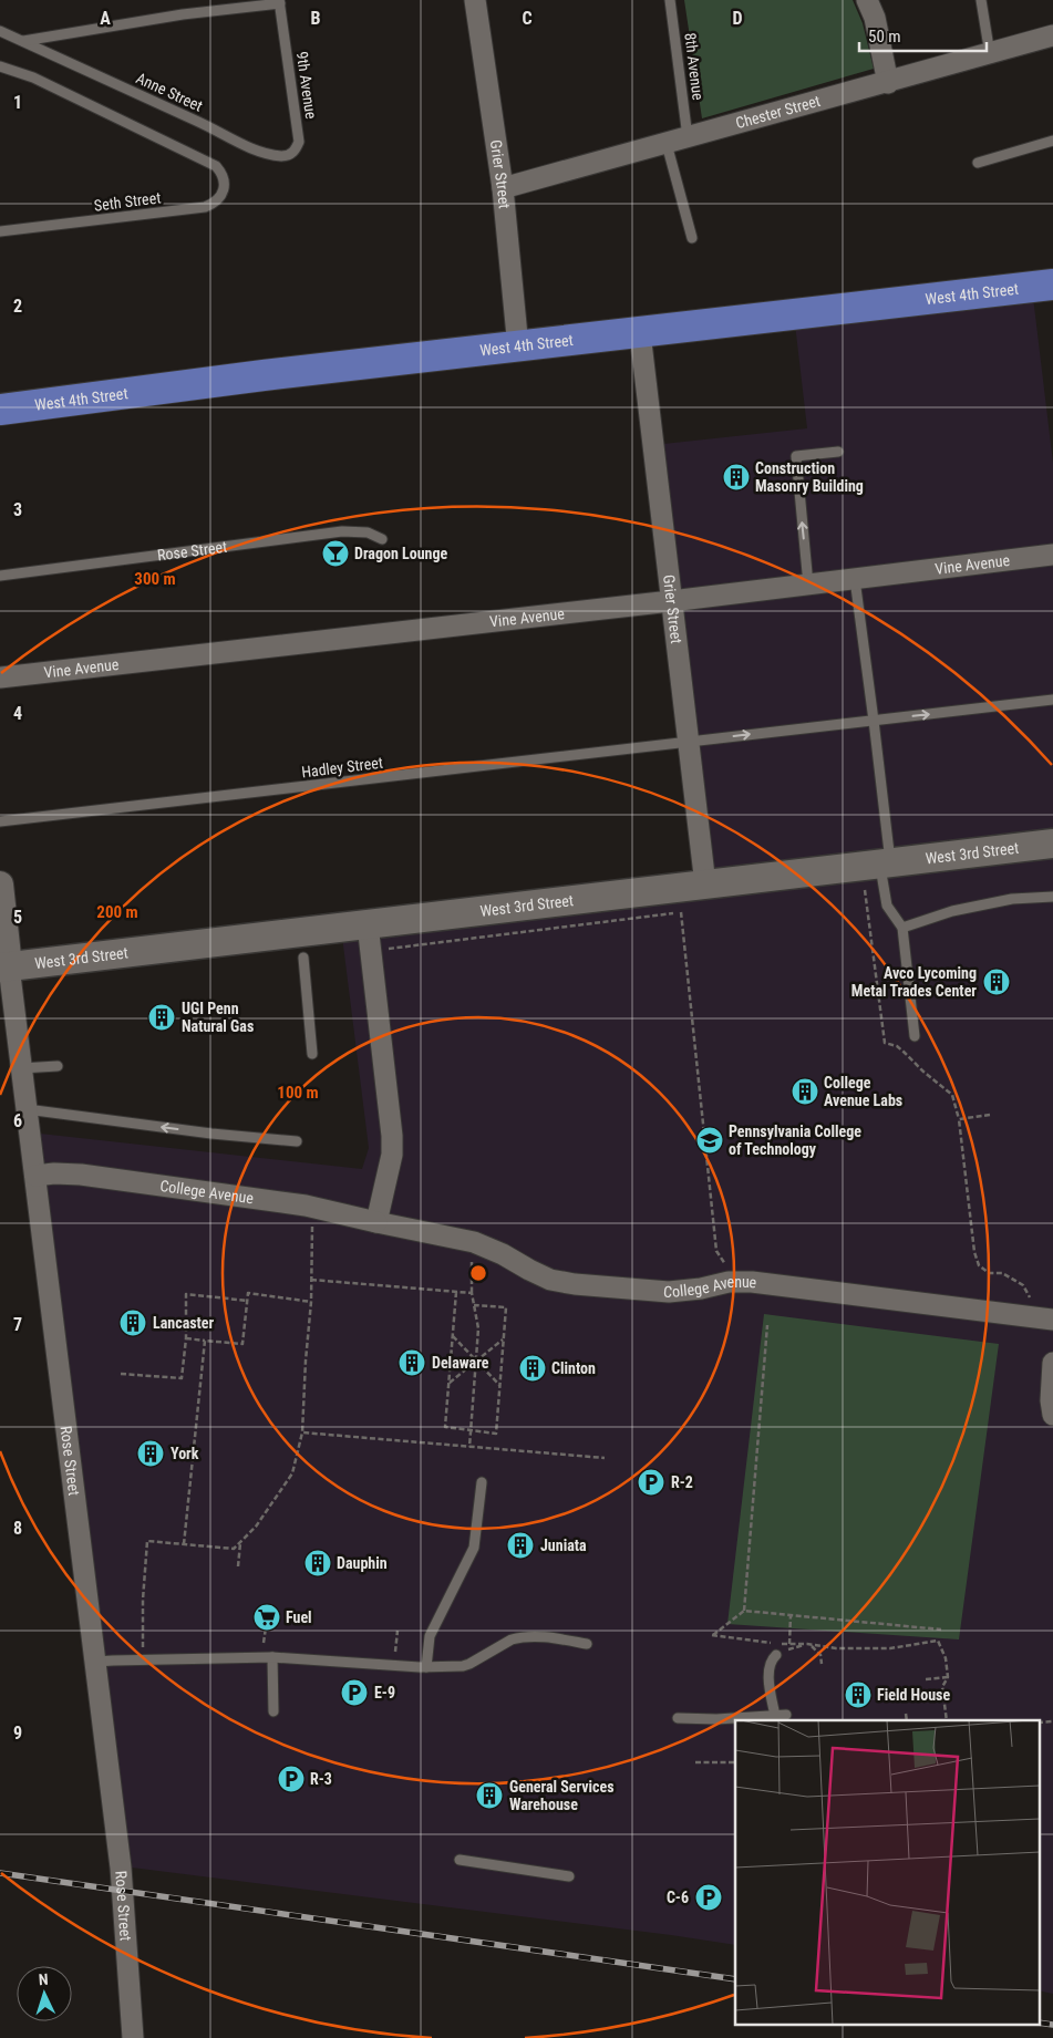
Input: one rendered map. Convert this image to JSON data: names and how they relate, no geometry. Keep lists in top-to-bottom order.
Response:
{
  "streets": {
    "main road": ["West 4th Street", "West 3rd Street"],
    "street": [
      "Chester Street",
      "Grier Street",
      "Rose Street",
      "Vine Avenue",
      "College Avenue"
    ],
    "lane": [
      "8th Avenue",
      "9th Avenue",
      "Anne Street",
      "Seth Street",
      "Hadley Street"
    ]
  },
  "crossings": [
    ["8th Avenue", "Chester Street"],
    ["9th Avenue", "Anne Street"],
    ["Chester Street", "Grier Street"],
    ["Grier Street", "West 4th Street"],
    ["Grier Street", "Vine Avenue"],
    ["Grier Street", "Hadley Street"],
    ["Grier Street", "West 3rd Street"],
    ["Rose Street", "West 3rd Street"],
    ["Rose Street", "College Avenue"]
  ],
  "places": {
    "building": [
      "Construction Masonry Building",
      "Avco Lycoming Metal Trades Center",
      "UGI Penn Natural Gas",
      "College Avenue Labs",
      "Lancaster",
      "Delaware",
      "Clinton",
      "York",
      "Juniata",
      "Dauphin",
      "Field House",
      "General Services Warehouse"
    ],
    "bar": ["Dragon Lounge"],
    "school or university": ["Pennsylvania College of Technology"],
    "parking": [
      "R-2",
      "E-9",
      "R-3",
      "C-6"
    ],
    "supermarket": ["Fuel"]
  },
  "scale_bar": "50 m",
  "north": "top",
  "grid": {
    "columns": [
      "A",
      "B",
      "C",
      "D"
    ],
    "rows": [
      "1",
      "2",
      "3",
      "4",
      "5",
      "6",
      "7",
      "8",
      "9"
    ]
  },
  "rings": ["300 m", "200 m", "100 m"]
}
